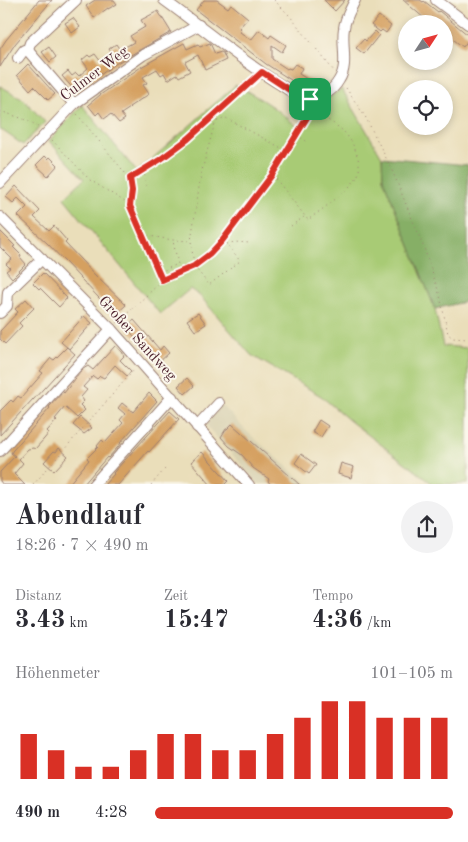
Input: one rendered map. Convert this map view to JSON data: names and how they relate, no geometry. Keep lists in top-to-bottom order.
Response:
{
  "streets": {
    "street": ["Culmer Weg", "Großer Sandweg"]
  },
  "north": "top right",
  "page": {
    "heading": ["Abendlauf", "18:26 · 7 × 490 m"],
    "stats": [
      ["Distanz", "3.43 km"],
      ["Zeit", "15:47"],
      ["Tempo", "4:36 /km"]
    ],
    "chart": ["Höhenmeter", "101–105 m"],
    "list": [
      {
        "name": "490 m",
        "note": "4:28"
      }
    ]
  }
}
